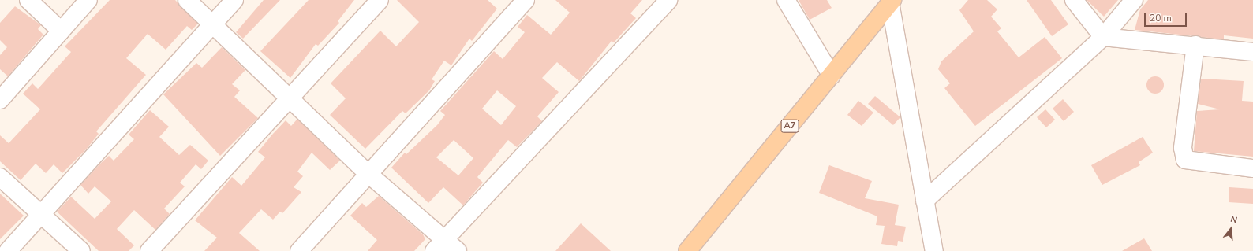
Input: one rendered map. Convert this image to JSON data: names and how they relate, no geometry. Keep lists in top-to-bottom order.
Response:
{
  "streets": {
    "main road": ["A7"]
  },
  "scale_bar": "20 m",
  "north": "top"
}
